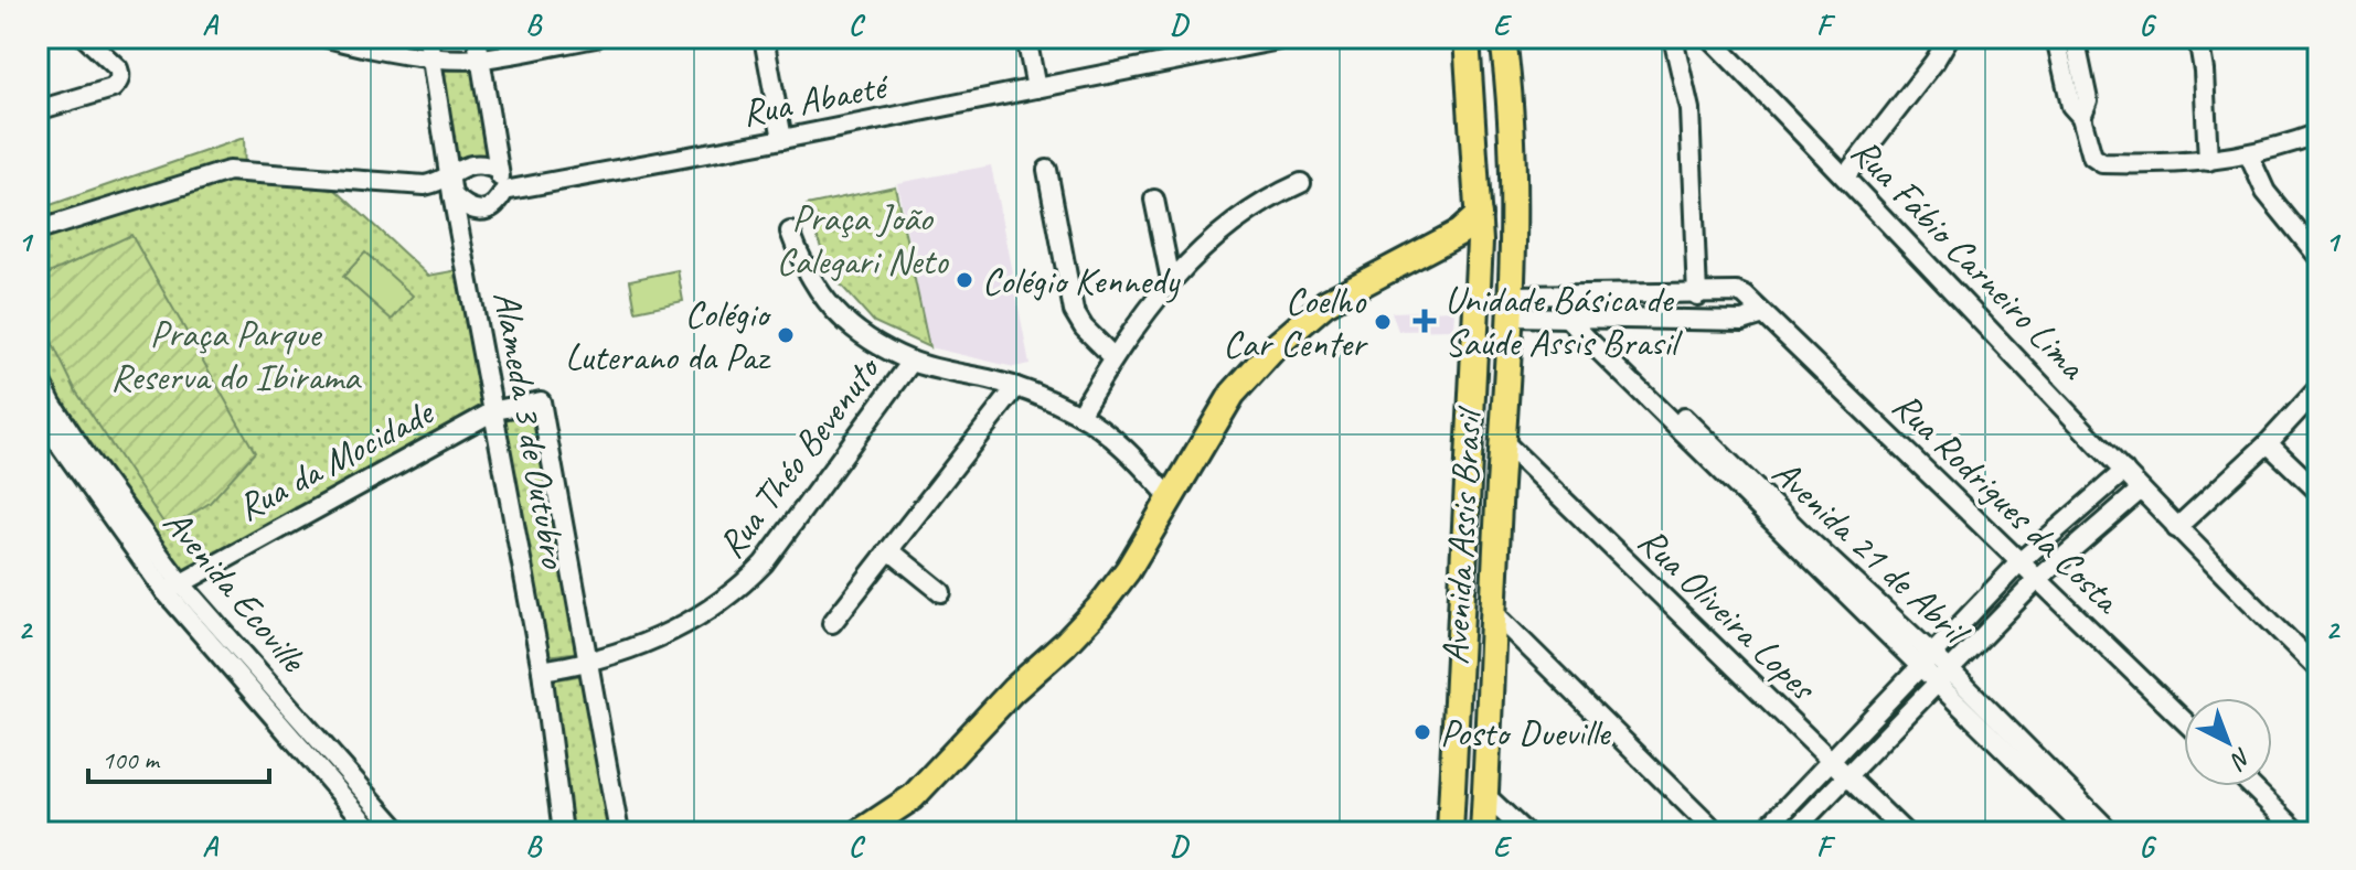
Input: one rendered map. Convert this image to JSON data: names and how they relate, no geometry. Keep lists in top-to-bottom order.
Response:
{
  "streets": {
    "main road": ["Avenida Assis Brasil"],
    "street": [
      "Rua Abaeté",
      "Rua Fábio Carneiro Lima",
      "Alameda 3 de Outubro",
      "Rua Théo Bevenuto",
      "Rua da Mocidade",
      "Rua Rodrigues da Costa",
      "Avenida 21 de Abril",
      "Avenida Ecoville",
      "Rua Oliveira Lopes"
    ]
  },
  "crossings": [
    ["Rua Abaeté", "Alameda 3 de Outubro"],
    ["Alameda 3 de Outubro", "Rua Théo Bevenuto"],
    ["Alameda 3 de Outubro", "Rua da Mocidade"],
    ["Rua da Mocidade", "Avenida Ecoville"],
    ["Rua Rodrigues da Costa", "Avenida Assis Brasil"],
    ["Avenida Assis Brasil", "Rua Oliveira Lopes"]
  ],
  "parks": ["Praça João Calegari Neto", "Praça Parque Reserva do Ibirama"],
  "places": {
    "other": [
      "Colégio Kennedy",
      "Coelho Car Center",
      "Colégio Luterano da Paz",
      "Posto Dueville"
    ],
    "health": ["Unidade Básica de Saúde Assis Brasil"]
  },
  "scale_bar": "100 m",
  "north": "bottom right",
  "grid": {
    "columns": [
      "A",
      "B",
      "C",
      "D",
      "E",
      "F",
      "G"
    ],
    "rows": ["1", "2"]
  }
}
